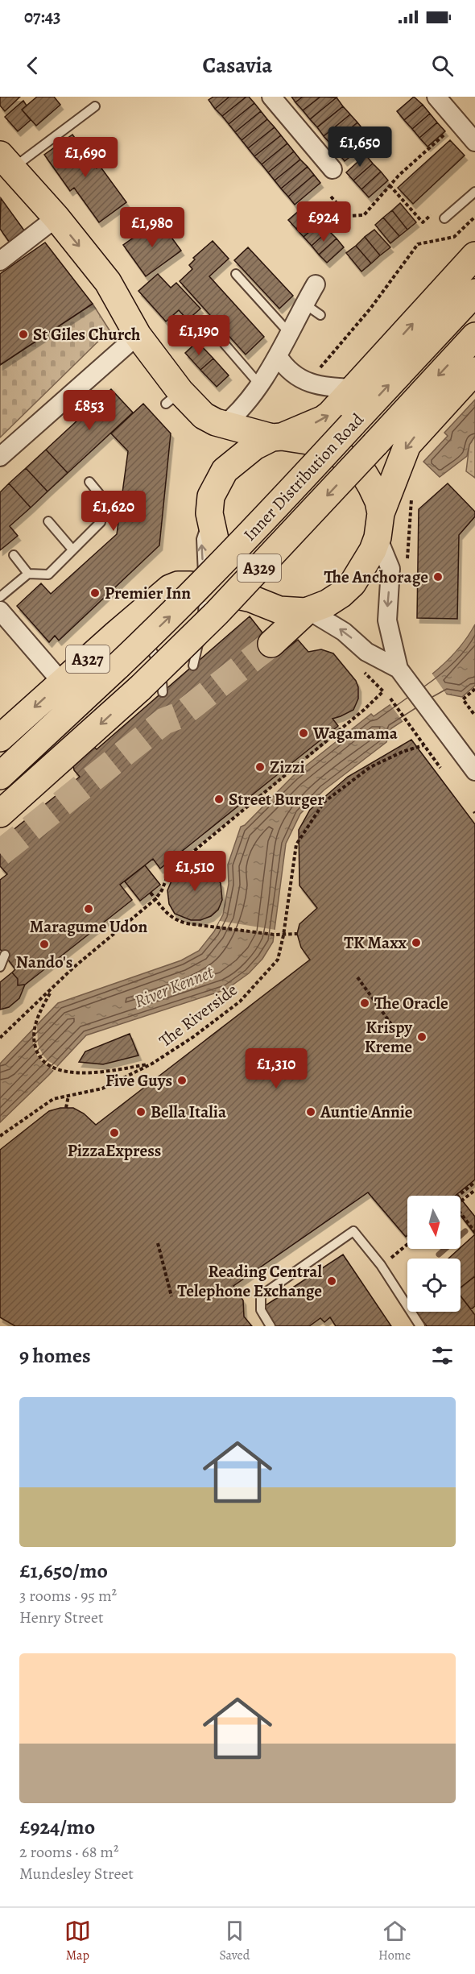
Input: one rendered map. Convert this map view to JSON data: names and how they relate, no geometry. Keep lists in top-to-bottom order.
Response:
{
  "streets": {
    "main road": ["Inner Distribution Road", "A329", "A327"],
    "path": ["The Riverside"]
  },
  "water": ["River Kennet"],
  "places": [
    "St Giles Church",
    "The Anchorage",
    "Premier Inn",
    "Wagamama",
    "Zizzi",
    "Street Burger",
    "Maragume Udon",
    "TK Maxx",
    "Nando's",
    "The Oracle",
    "Krispy Kreme",
    "Five Guys",
    "Bella Italia",
    "Auntie Annie",
    "PizzaExpress",
    "Reading Central Telephone Exchange"
  ],
  "north": "bottom",
  "page": {
    "status": "07:43",
    "header": "Casavia",
    "price": [
      "£1,650",
      "£1,690",
      "£924",
      "£1,980",
      "£1,190",
      "£853",
      "£1,620",
      "£1,510",
      "£1,310"
    ],
    "heading": "9 homes",
    "list": [
      {
        "name": "£1,650/mo",
        "note": "3 rooms · 95 m² · Henry Street"
      },
      {
        "name": "£924/mo",
        "note": "2 rooms · 68 m² · Mundesley Street"
      }
    ],
    "tabs": ["Map", "Saved", "Home"]
  }
}
